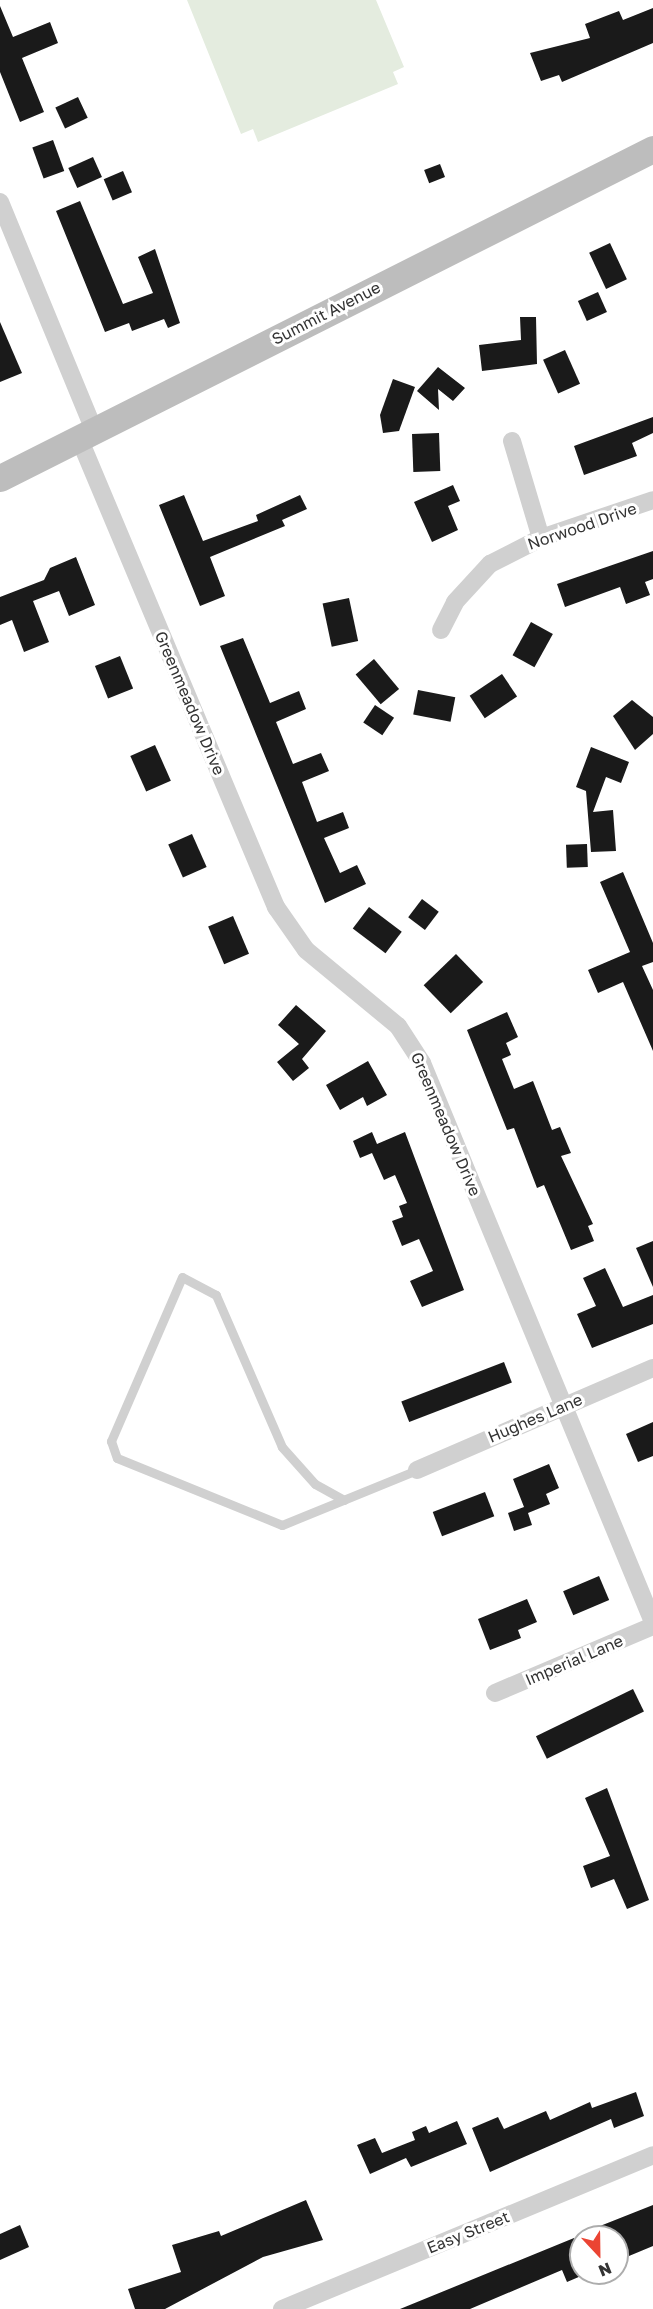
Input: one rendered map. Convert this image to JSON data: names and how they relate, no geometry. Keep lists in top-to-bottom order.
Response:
{
  "streets": {
    "main road": ["Summit Avenue"],
    "street": [
      "Norwood Drive",
      "Greenmeadow Drive",
      "Hughes Lane",
      "Imperial Lane",
      "Easy Street"
    ]
  },
  "crossings": [
    ["Summit Avenue", "Greenmeadow Drive"],
    ["Greenmeadow Drive", "Hughes Lane"]
  ],
  "north": "bottom"
}
